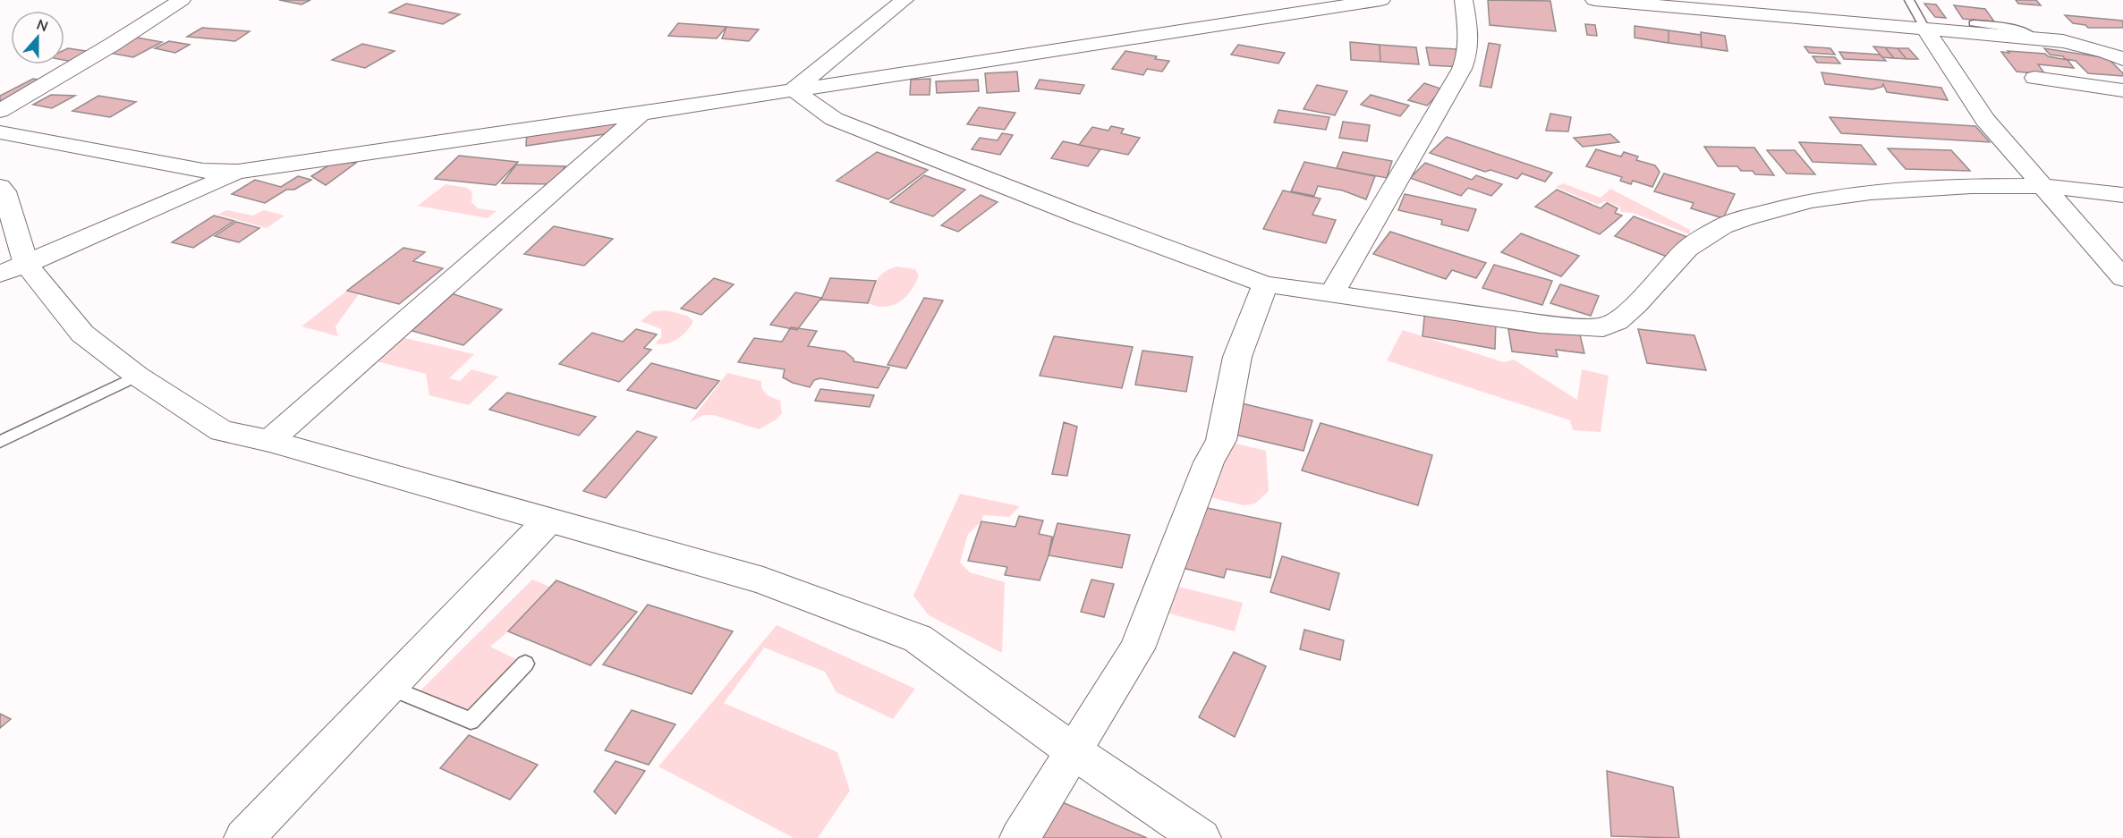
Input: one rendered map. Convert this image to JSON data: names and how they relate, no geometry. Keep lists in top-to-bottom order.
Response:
{
  "north": "top"
}
